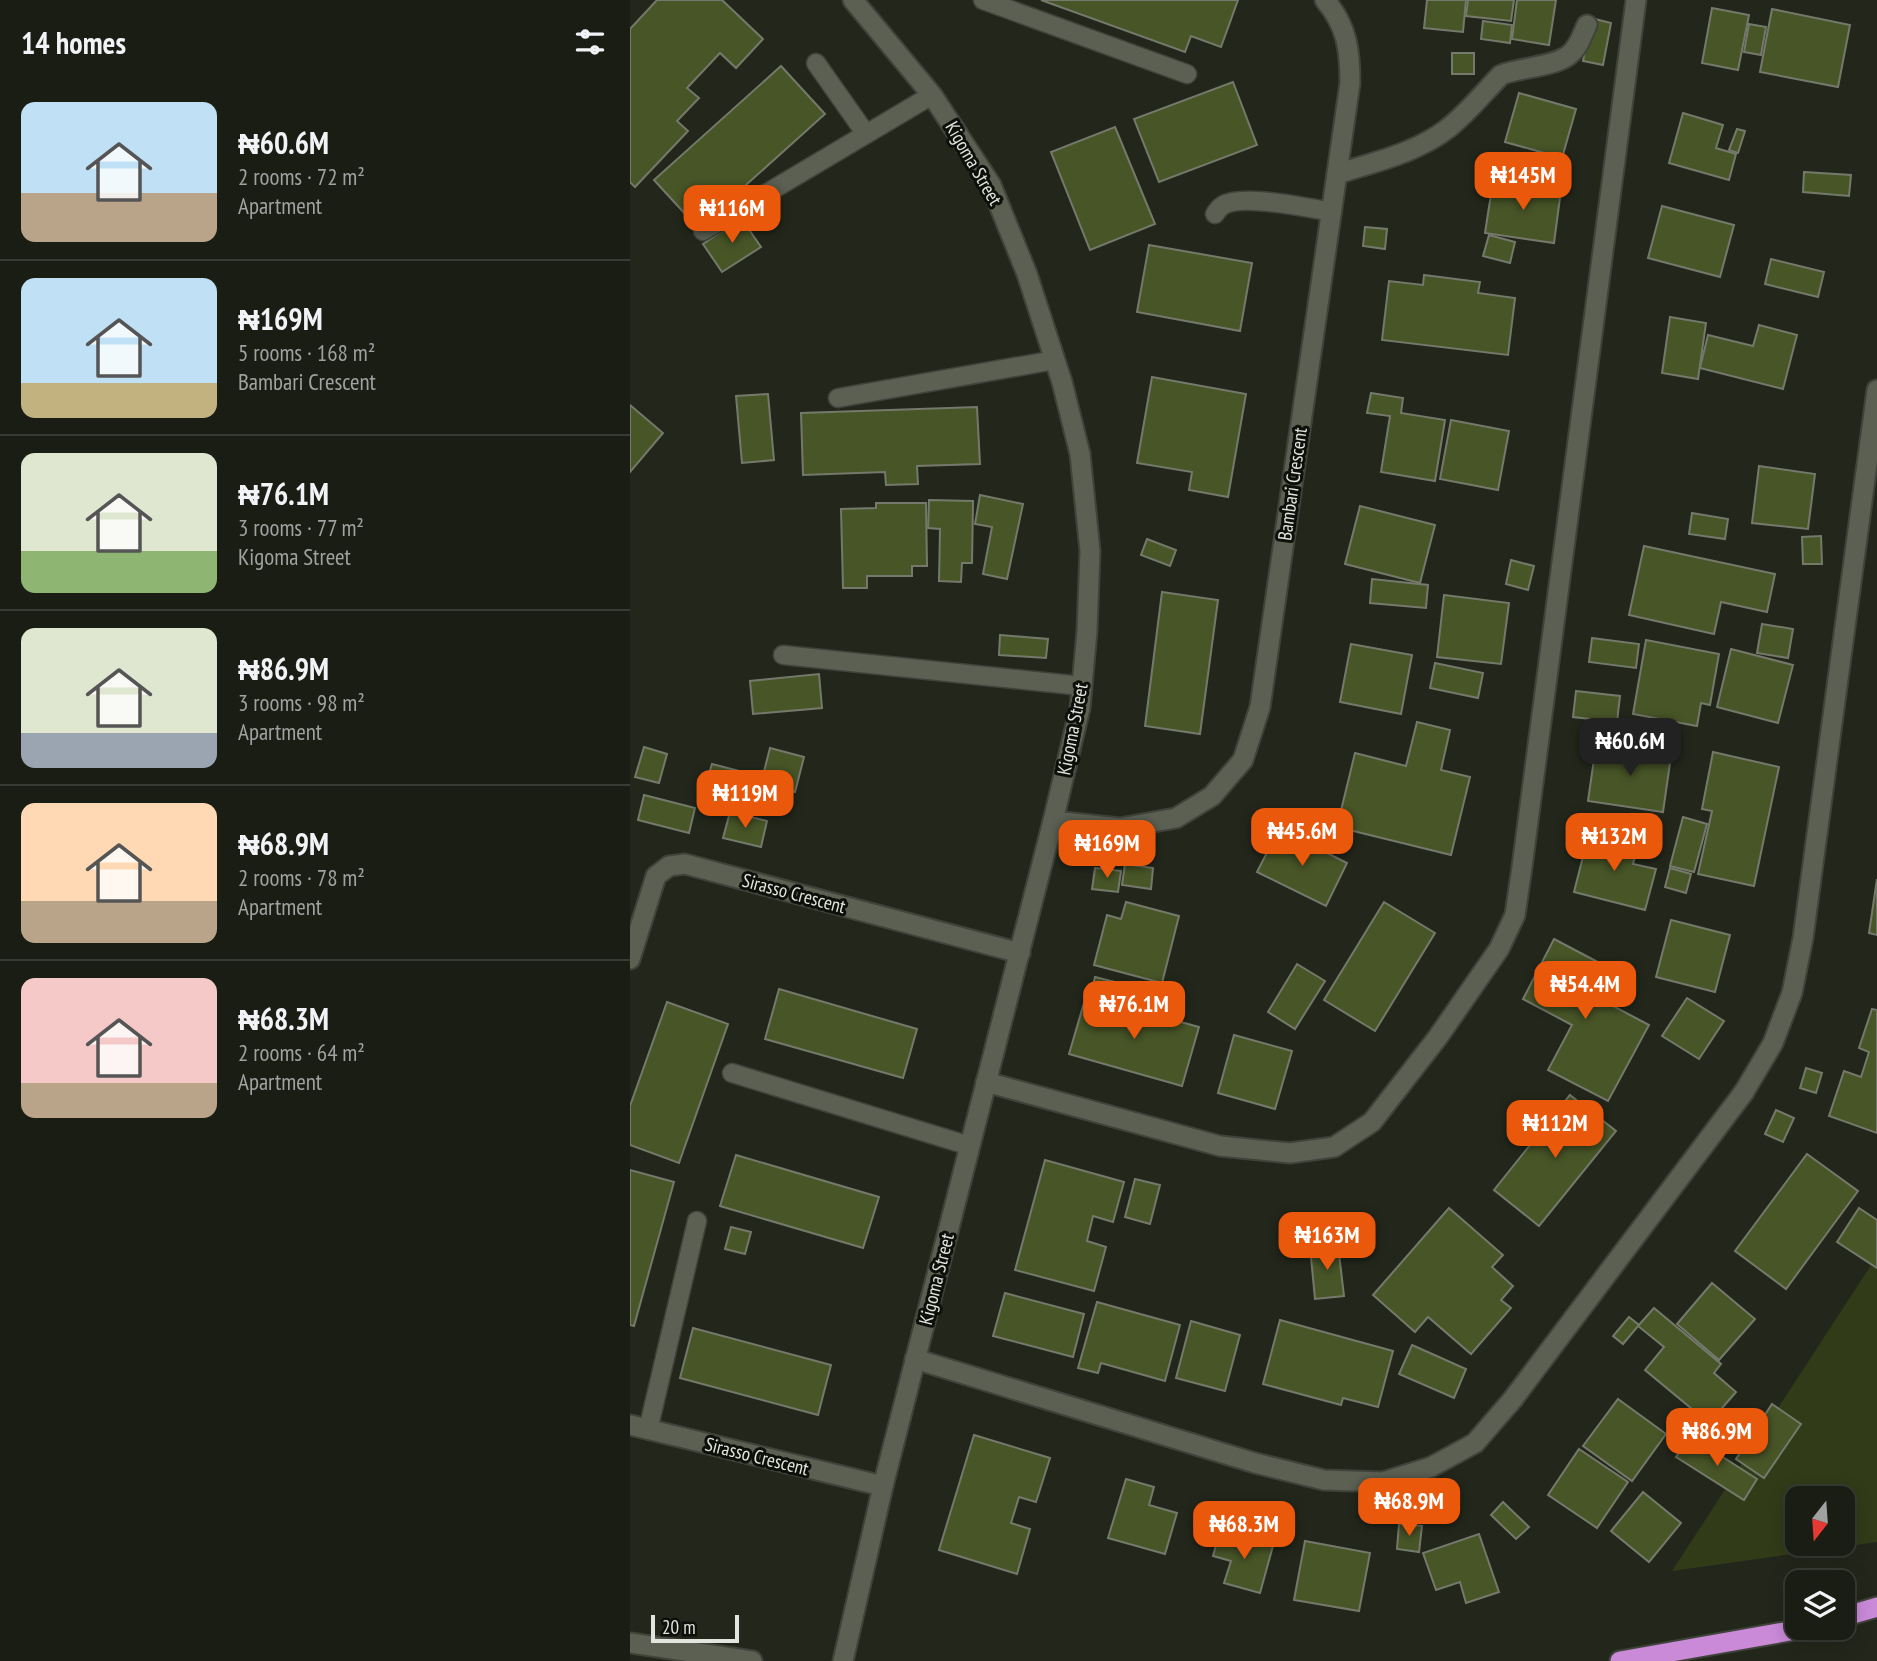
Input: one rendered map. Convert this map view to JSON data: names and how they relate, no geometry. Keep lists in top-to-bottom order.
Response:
{
  "streets": {
    "street": ["Kigoma Street", "Bambari Crescent", "Sirasso Crescent"]
  },
  "crossings": [
    ["Kigoma Street", "Bambari Crescent"],
    ["Kigoma Street", "Sirasso Crescent"]
  ],
  "scale_bar": "20 m",
  "north": "bottom",
  "page": {
    "heading": "14 homes",
    "list": [
      {
        "name": "₦60.6M",
        "note": "2 rooms · 72 m² · Apartment"
      },
      {
        "name": "₦169M",
        "note": "5 rooms · 168 m² · Bambari Crescent"
      },
      {
        "name": "₦76.1M",
        "note": "3 rooms · 77 m² · Kigoma Street"
      },
      {
        "name": "₦86.9M",
        "note": "3 rooms · 98 m² · Apartment"
      },
      {
        "name": "₦68.9M",
        "note": "2 rooms · 78 m² · Apartment"
      },
      {
        "name": "₦68.3M",
        "note": "2 rooms · 64 m² · Apartment"
      }
    ],
    "price": [
      "₦145M",
      "₦116M",
      "₦60.6M",
      "₦119M",
      "₦45.6M",
      "₦132M",
      "₦169M",
      "₦54.4M",
      "₦76.1M",
      "₦112M",
      "₦163M",
      "₦86.9M",
      "₦68.9M",
      "₦68.3M"
    ],
    "scale": "20 m"
  }
}
